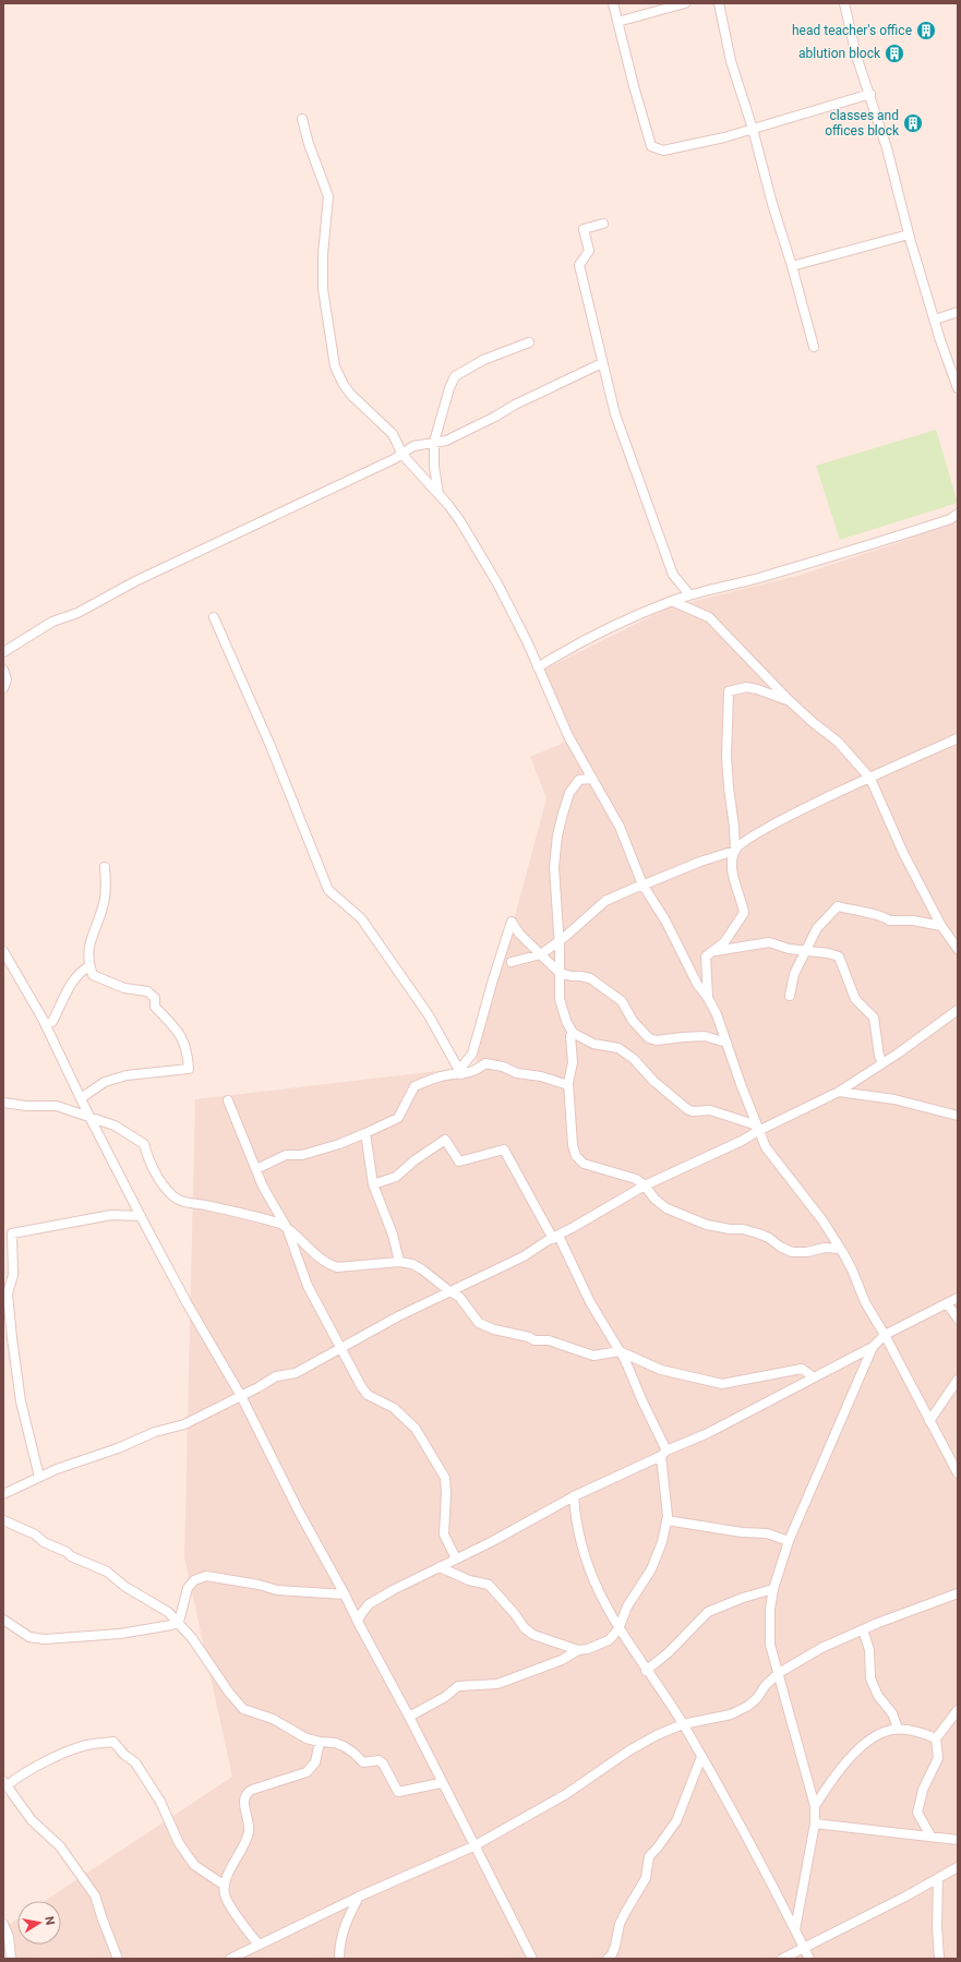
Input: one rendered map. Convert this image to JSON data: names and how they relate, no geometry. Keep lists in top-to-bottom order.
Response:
{
  "places": {
    "building": ["head teacher's office", "ablution block", "classes and offices block"]
  },
  "north": "right"
}
